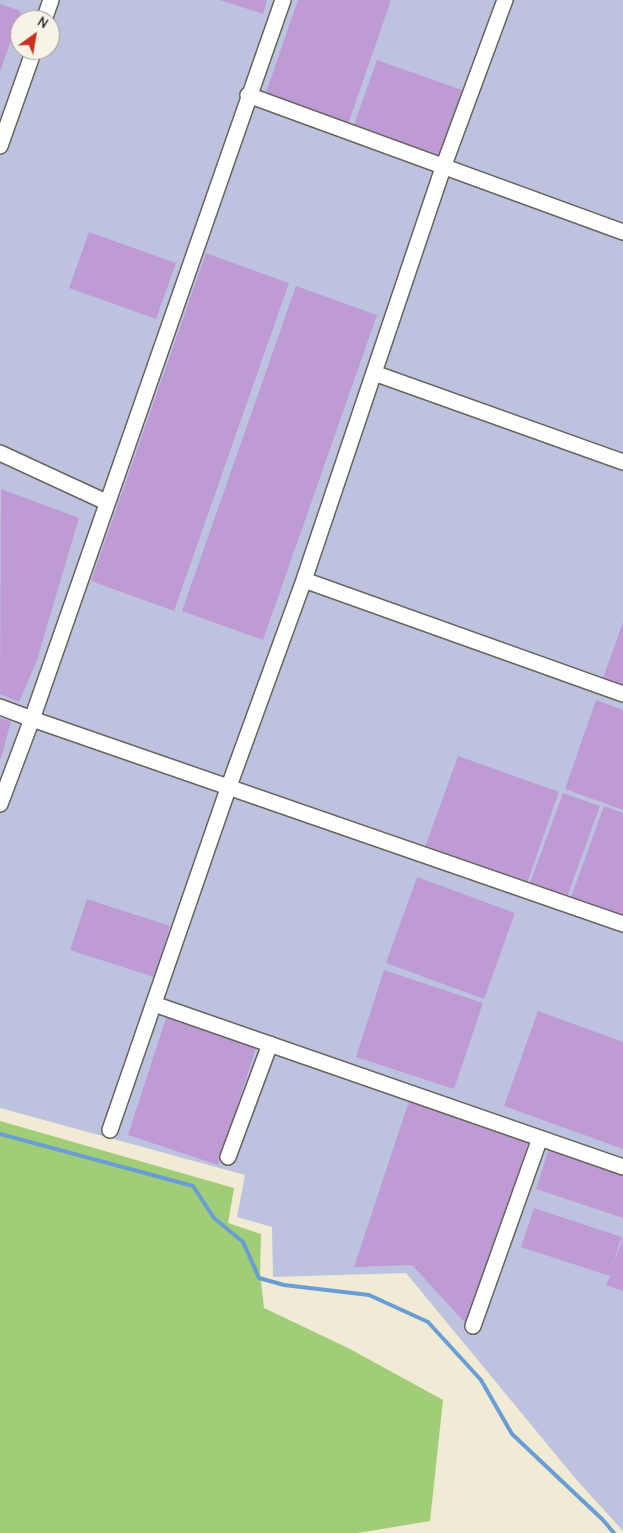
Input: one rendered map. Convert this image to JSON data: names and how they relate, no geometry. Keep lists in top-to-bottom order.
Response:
{
  "north": "top right"
}
